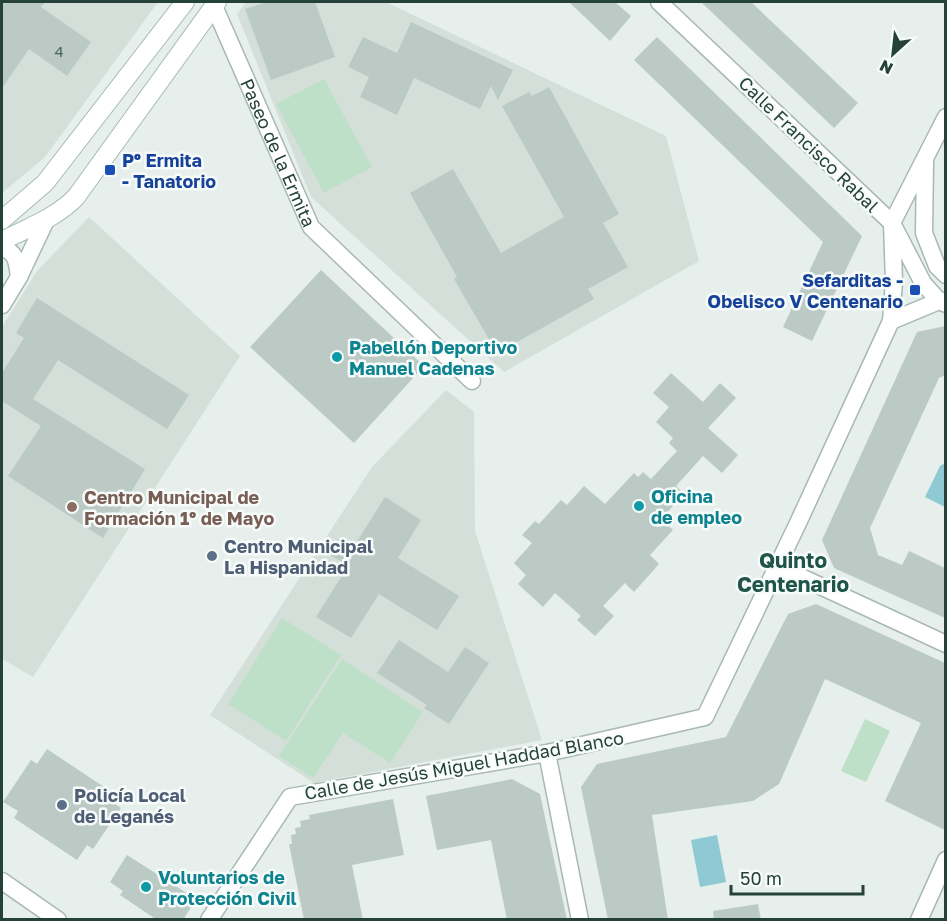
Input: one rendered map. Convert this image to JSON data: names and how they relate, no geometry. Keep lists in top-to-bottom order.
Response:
{
  "streets": {
    "main road": ["Paseo de la Ermita"],
    "street": ["Calle Francisco Rabal", "Calle de Jesús Miguel Haddad Blanco"]
  },
  "crossings": [
    ["Calle Francisco Rabal", "Calle de Jesús Miguel Haddad Blanco"]
  ],
  "districts": ["Quinto Centenario"],
  "places": {
    "transit": ["Pº Ermita - Tanatorio", "Sefarditas - Obelisco V Centenario"],
    "other": [
      "Pabellón Deportivo Manuel Cadenas",
      "Oficina de empleo",
      "Centro Municipal de Formación 1º de Mayo",
      "Centro Municipal La Hispanidad",
      "Policía Local de Leganés",
      "Voluntarios de Protección Civil"
    ]
  },
  "house_numbers": ["4"],
  "scale_bar": "50 m",
  "north": "bottom left"
}
